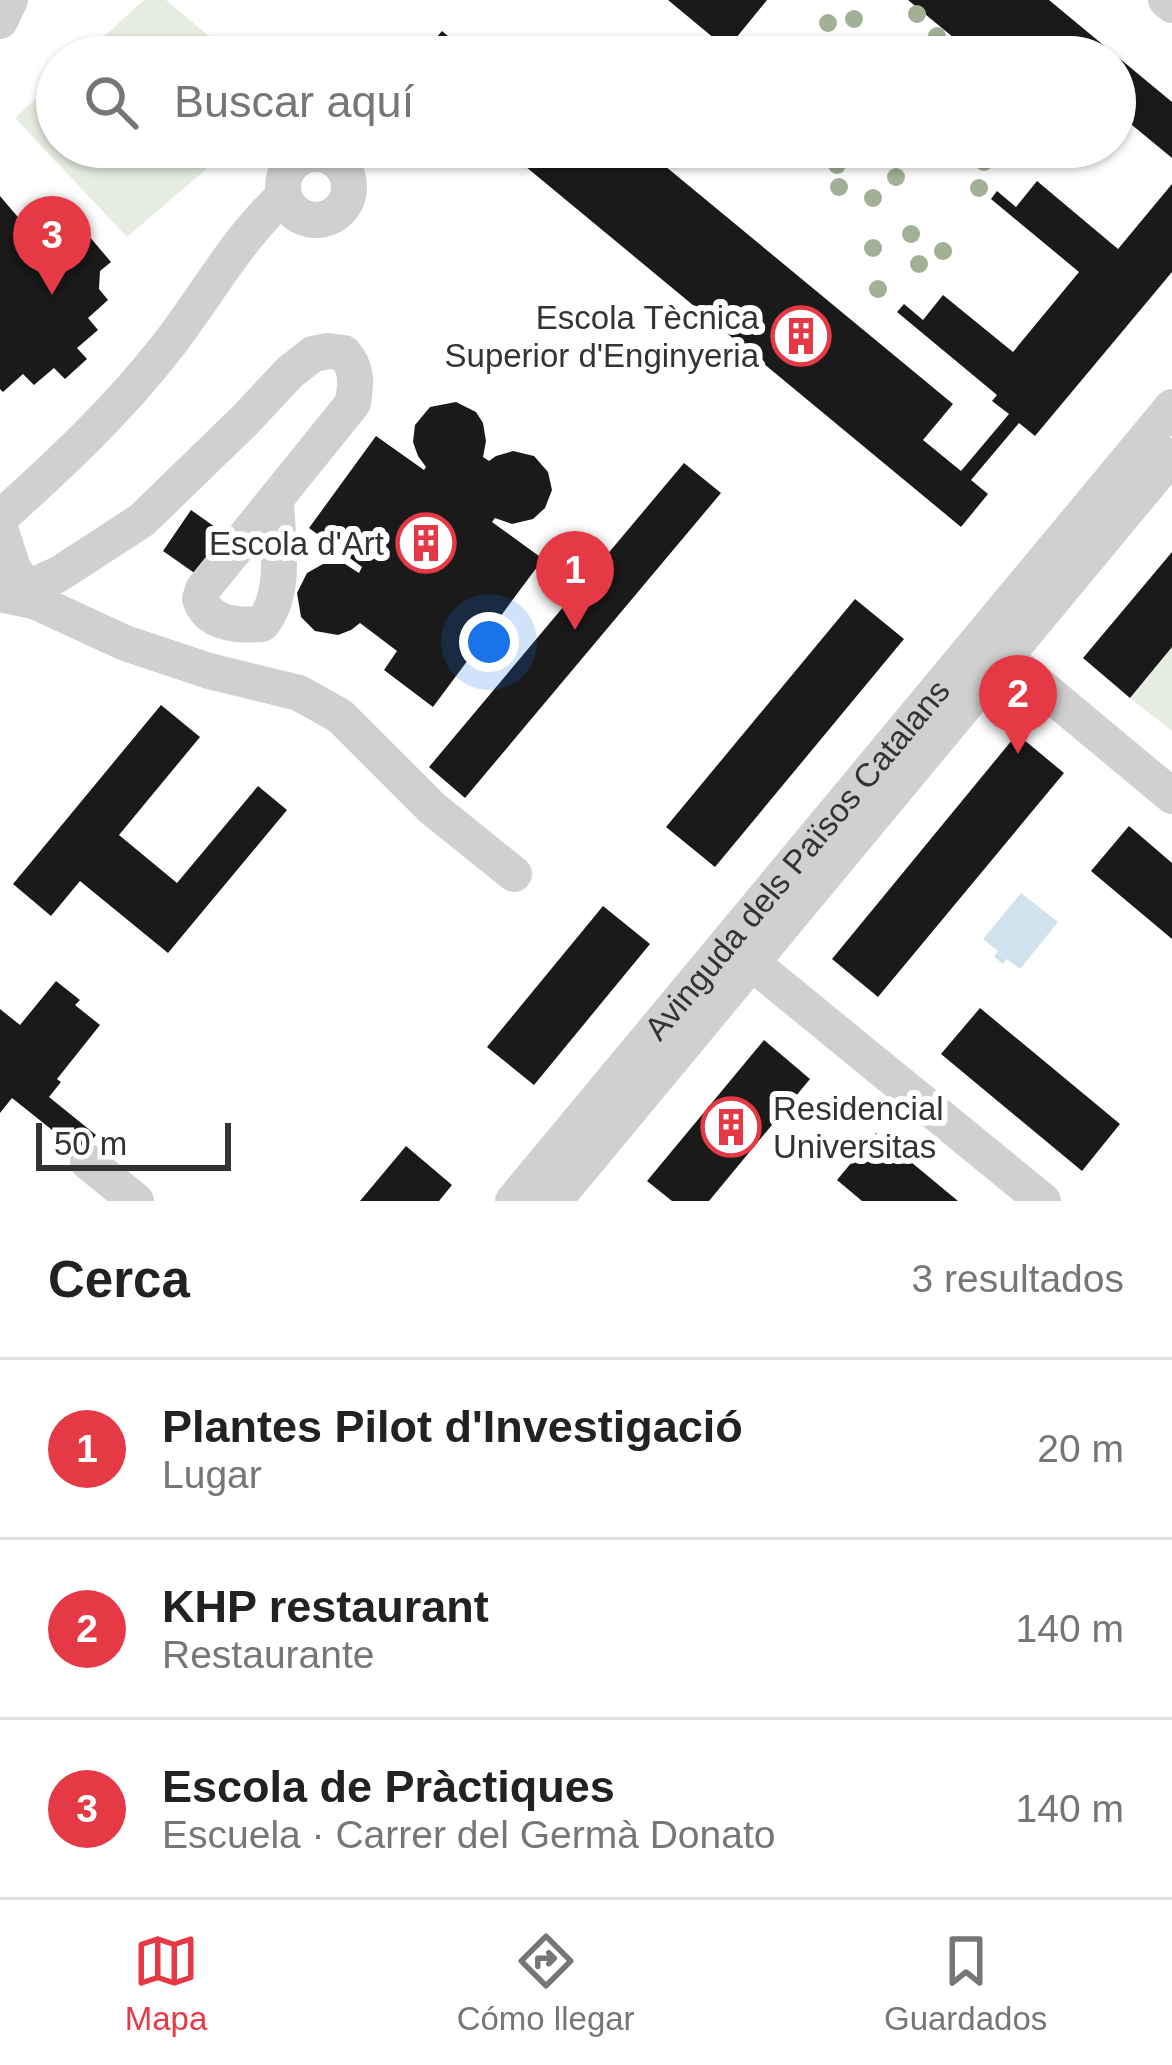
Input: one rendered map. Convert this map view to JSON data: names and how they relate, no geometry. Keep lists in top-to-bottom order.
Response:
{
  "streets": {
    "street": ["Avinguda dels Països Catalans"]
  },
  "places": {
    "building": ["Escola Tècnica Superior d'Enginyeria", "Escola d'Art", "Residencial Universitas"]
  },
  "scale_bar": "50 m",
  "page": {
    "search": "Buscar aquí",
    "pins": ["3", "1", "2"],
    "scale": "50 m",
    "heading": ["Cerca", "3 resultados"],
    "list": [
      {
        "mark": "1",
        "name": "Plantes Pilot d'Investigació",
        "note": "Lugar",
        "value": "20 m"
      },
      {
        "mark": "2",
        "name": "KHP restaurant",
        "note": "Restaurante",
        "value": "140 m"
      },
      {
        "mark": "3",
        "name": "Escola de Pràctiques",
        "note": "Escuela · Carrer del Germà Donato",
        "value": "140 m"
      }
    ],
    "nav": ["Mapa", "Cómo llegar", "Guardados"]
  }
}
